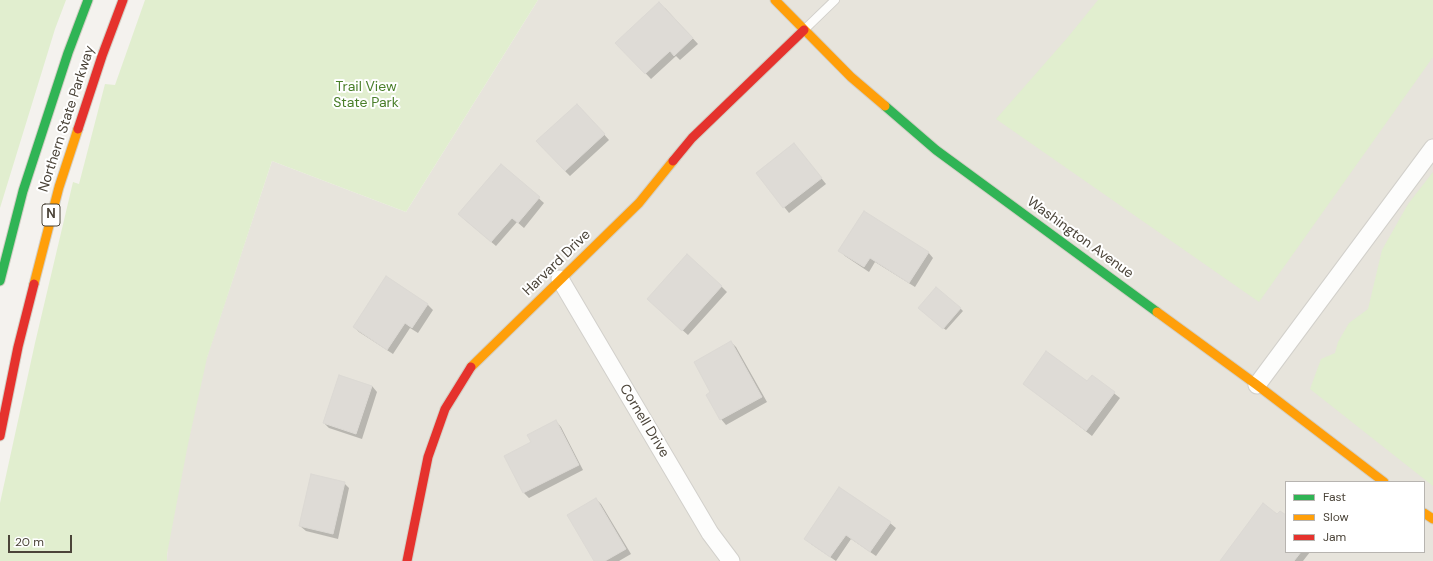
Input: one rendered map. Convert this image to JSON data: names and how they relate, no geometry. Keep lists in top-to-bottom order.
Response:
{
  "streets": {
    "main road": [
      "Northern State Parkway",
      "N",
      "Washington Avenue",
      "Harvard Drive"
    ],
    "street": ["Cornell Drive"]
  },
  "crossings": [
    ["Washington Avenue", "Harvard Drive"],
    ["Harvard Drive", "Cornell Drive"]
  ],
  "parks": ["Trail View State Park"],
  "legend": ["Fast", "Slow", "Jam"],
  "scale_bar": "20 m"
}
